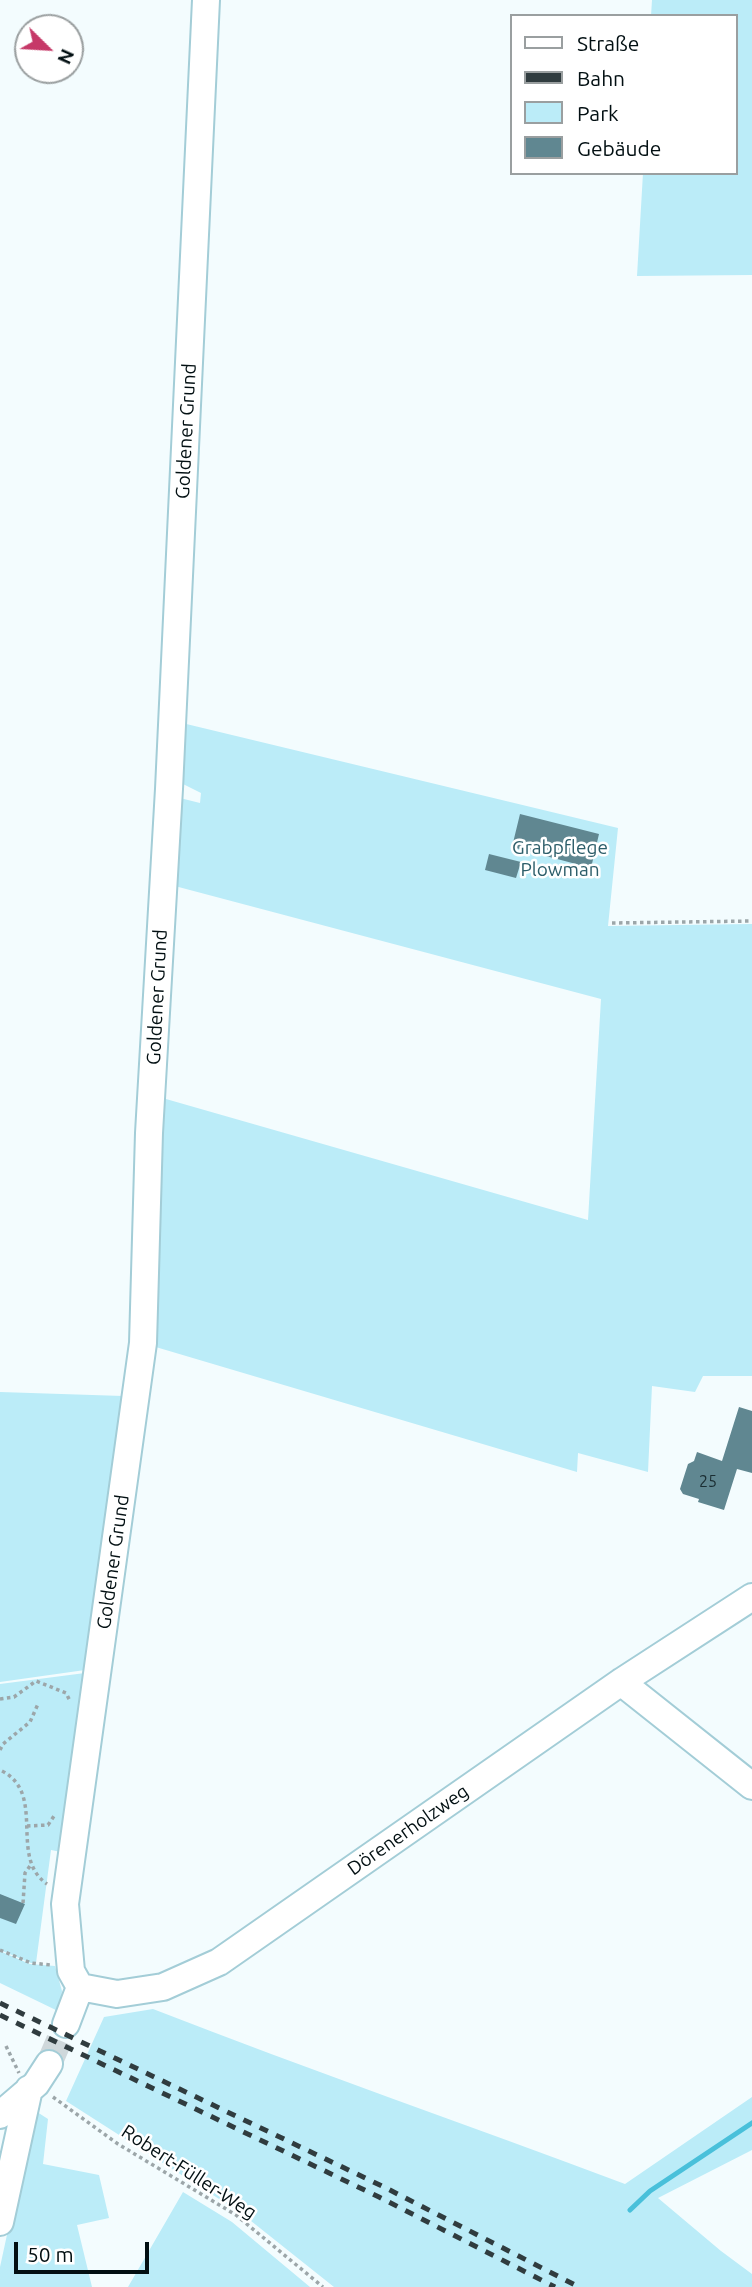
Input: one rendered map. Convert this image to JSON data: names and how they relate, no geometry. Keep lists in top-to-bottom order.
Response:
{
  "streets": {
    "street": ["Goldener Grund", "Dörenerholzweg"],
    "path": ["Robert-Füller-Weg"]
  },
  "crossings": [
    ["Goldener Grund", "Dörenerholzweg"]
  ],
  "parks": ["Grabpflege Plowman"],
  "house_numbers": ["25"],
  "legend": [
    "Straße",
    "Bahn",
    "Park",
    "Gebäude"
  ],
  "scale_bar": "50 m",
  "north": "bottom right"
}
